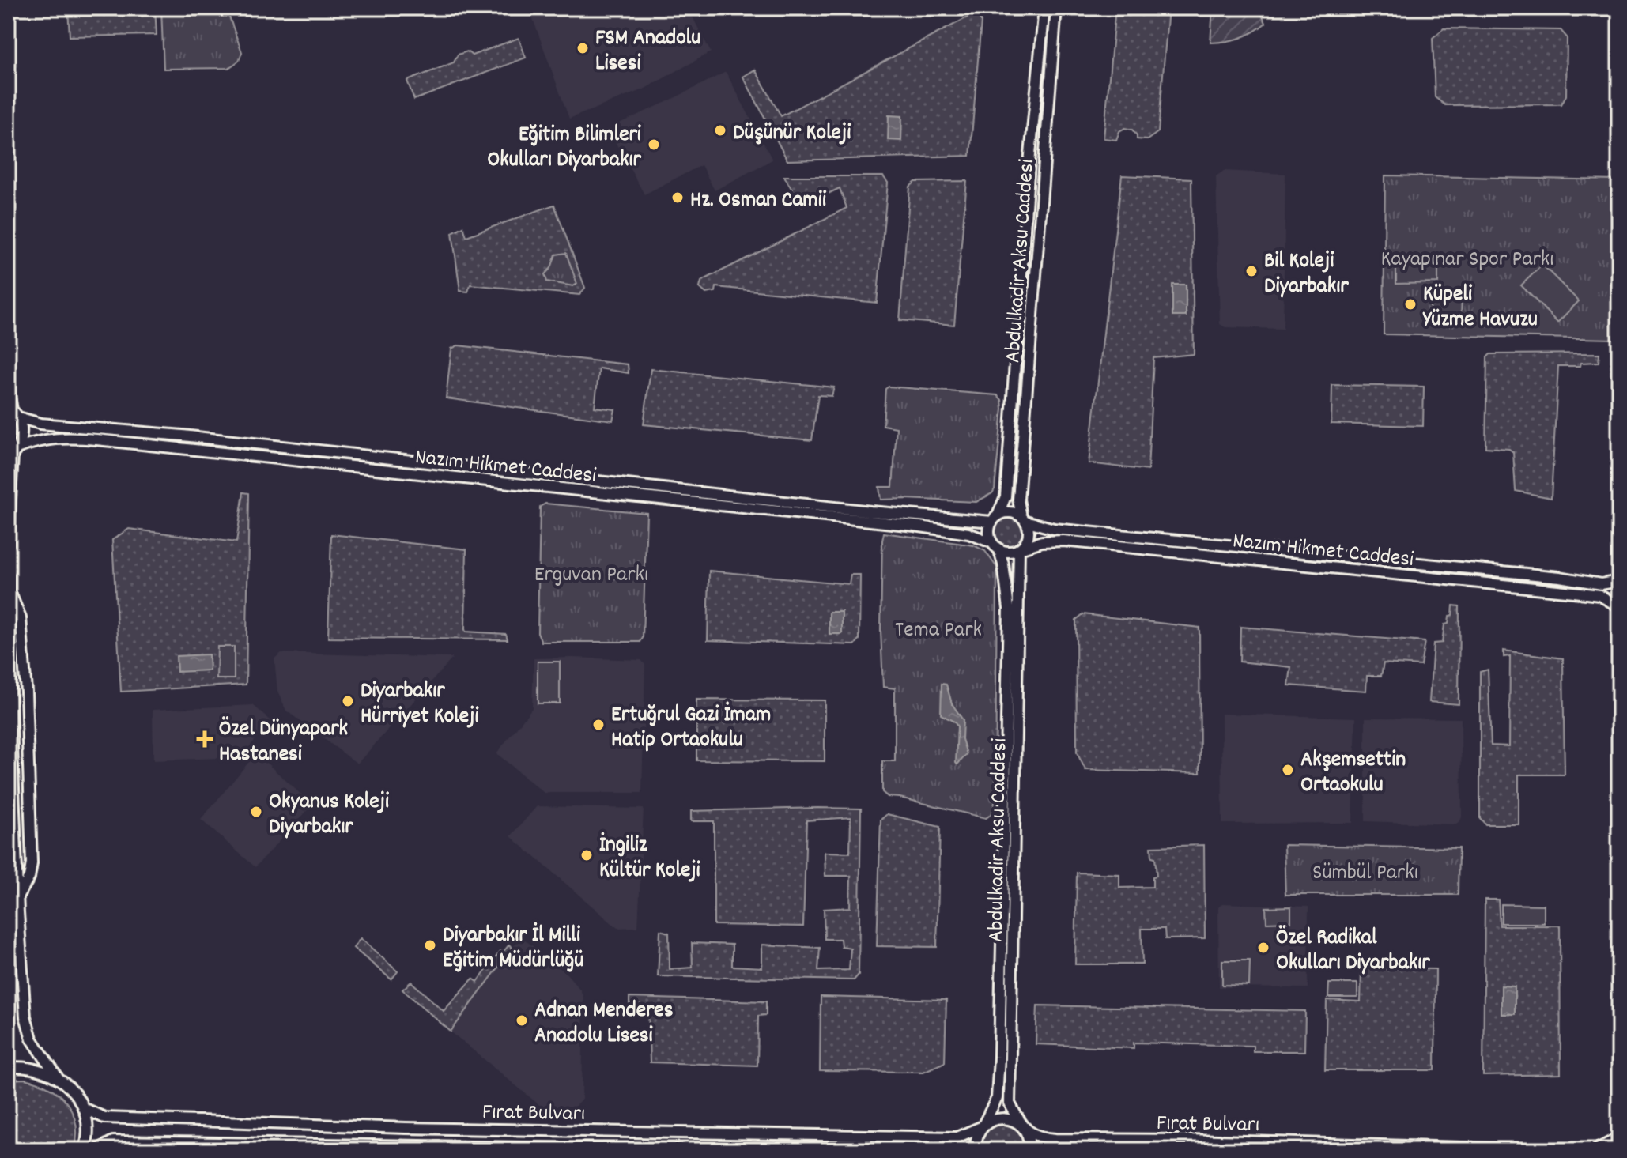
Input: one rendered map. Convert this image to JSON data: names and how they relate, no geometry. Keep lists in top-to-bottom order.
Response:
{
  "streets": {
    "main road": ["Abdulkadir Aksu Caddesi", "Nazım Hikmet Caddesi", "Fırat Bulvarı"]
  },
  "crossings": [
    ["Abdulkadir Aksu Caddesi", "Nazım Hikmet Caddesi"],
    ["Abdulkadir Aksu Caddesi", "Fırat Bulvarı"]
  ],
  "parks": [
    "Kayapınar Spor Parkı",
    "Erguvan Parkı",
    "Tema Park",
    "Sümbül Parkı"
  ],
  "places": {
    "other": [
      "FSM Anadolu Lisesi",
      "Düşünür Koleji",
      "Eğitim Bilimleri Okulları Diyarbakır",
      "Hz. Osman Camii",
      "Bil Koleji Diyarbakır",
      "Küpeli Yüzme Havuzu",
      "Diyarbakır Hürriyet Koleji",
      "Ertuğrul Gazi İmam Hatip Ortaokulu",
      "Akşemsettin Ortaokulu",
      "Okyanus Koleji Diyarbakır",
      "İngiliz Kültür Koleji",
      "Diyarbakır İl Milli Eğitim Müdürlüğü",
      "Özel Radikal Okulları Diyarbakır",
      "Adnan Menderes Anadolu Lisesi"
    ],
    "health": ["Özel Dünyapark Hastanesi"]
  }
}
